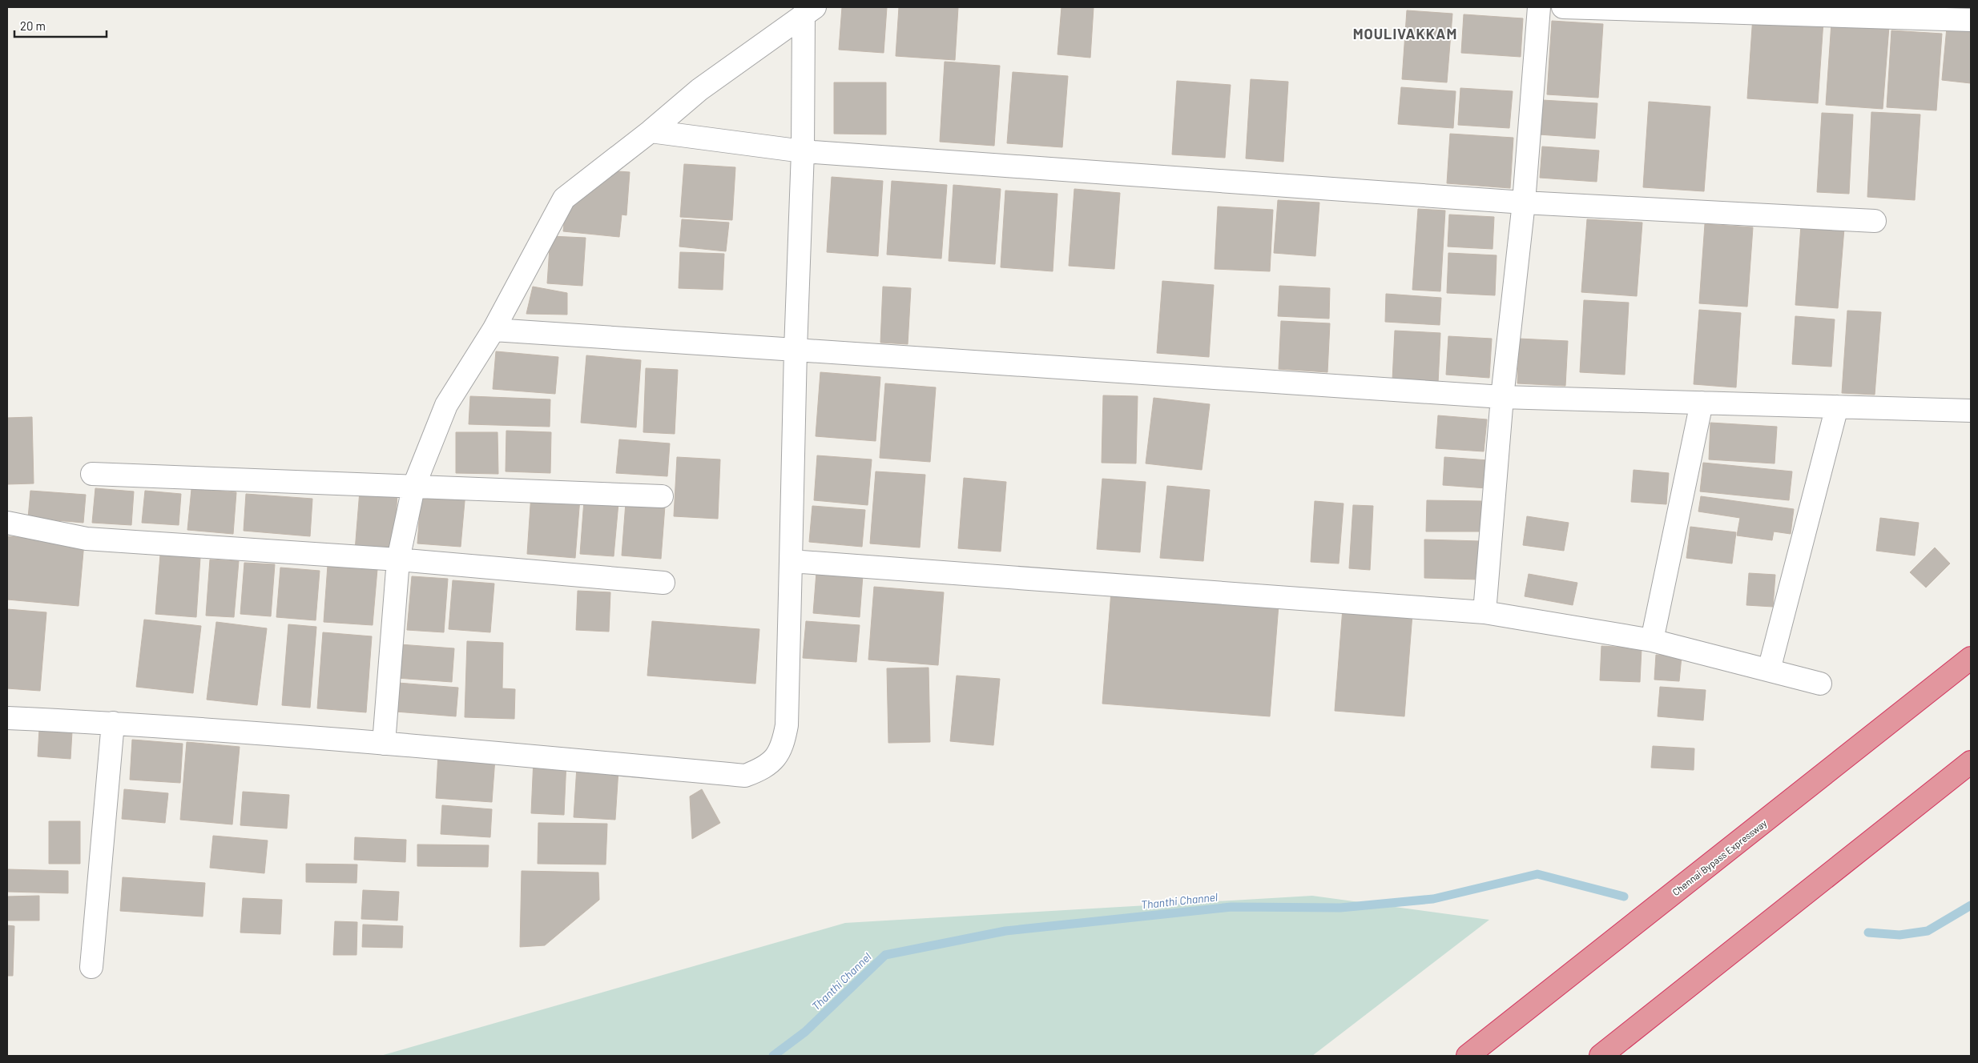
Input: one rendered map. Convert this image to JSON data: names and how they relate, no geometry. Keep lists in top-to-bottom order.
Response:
{
  "streets": {
    "highway": ["Chennai Bypass Expressway"]
  },
  "districts": ["MOULIVAKKAM"],
  "water": ["Thanthi Channel"],
  "scale_bar": "20 m"
}
